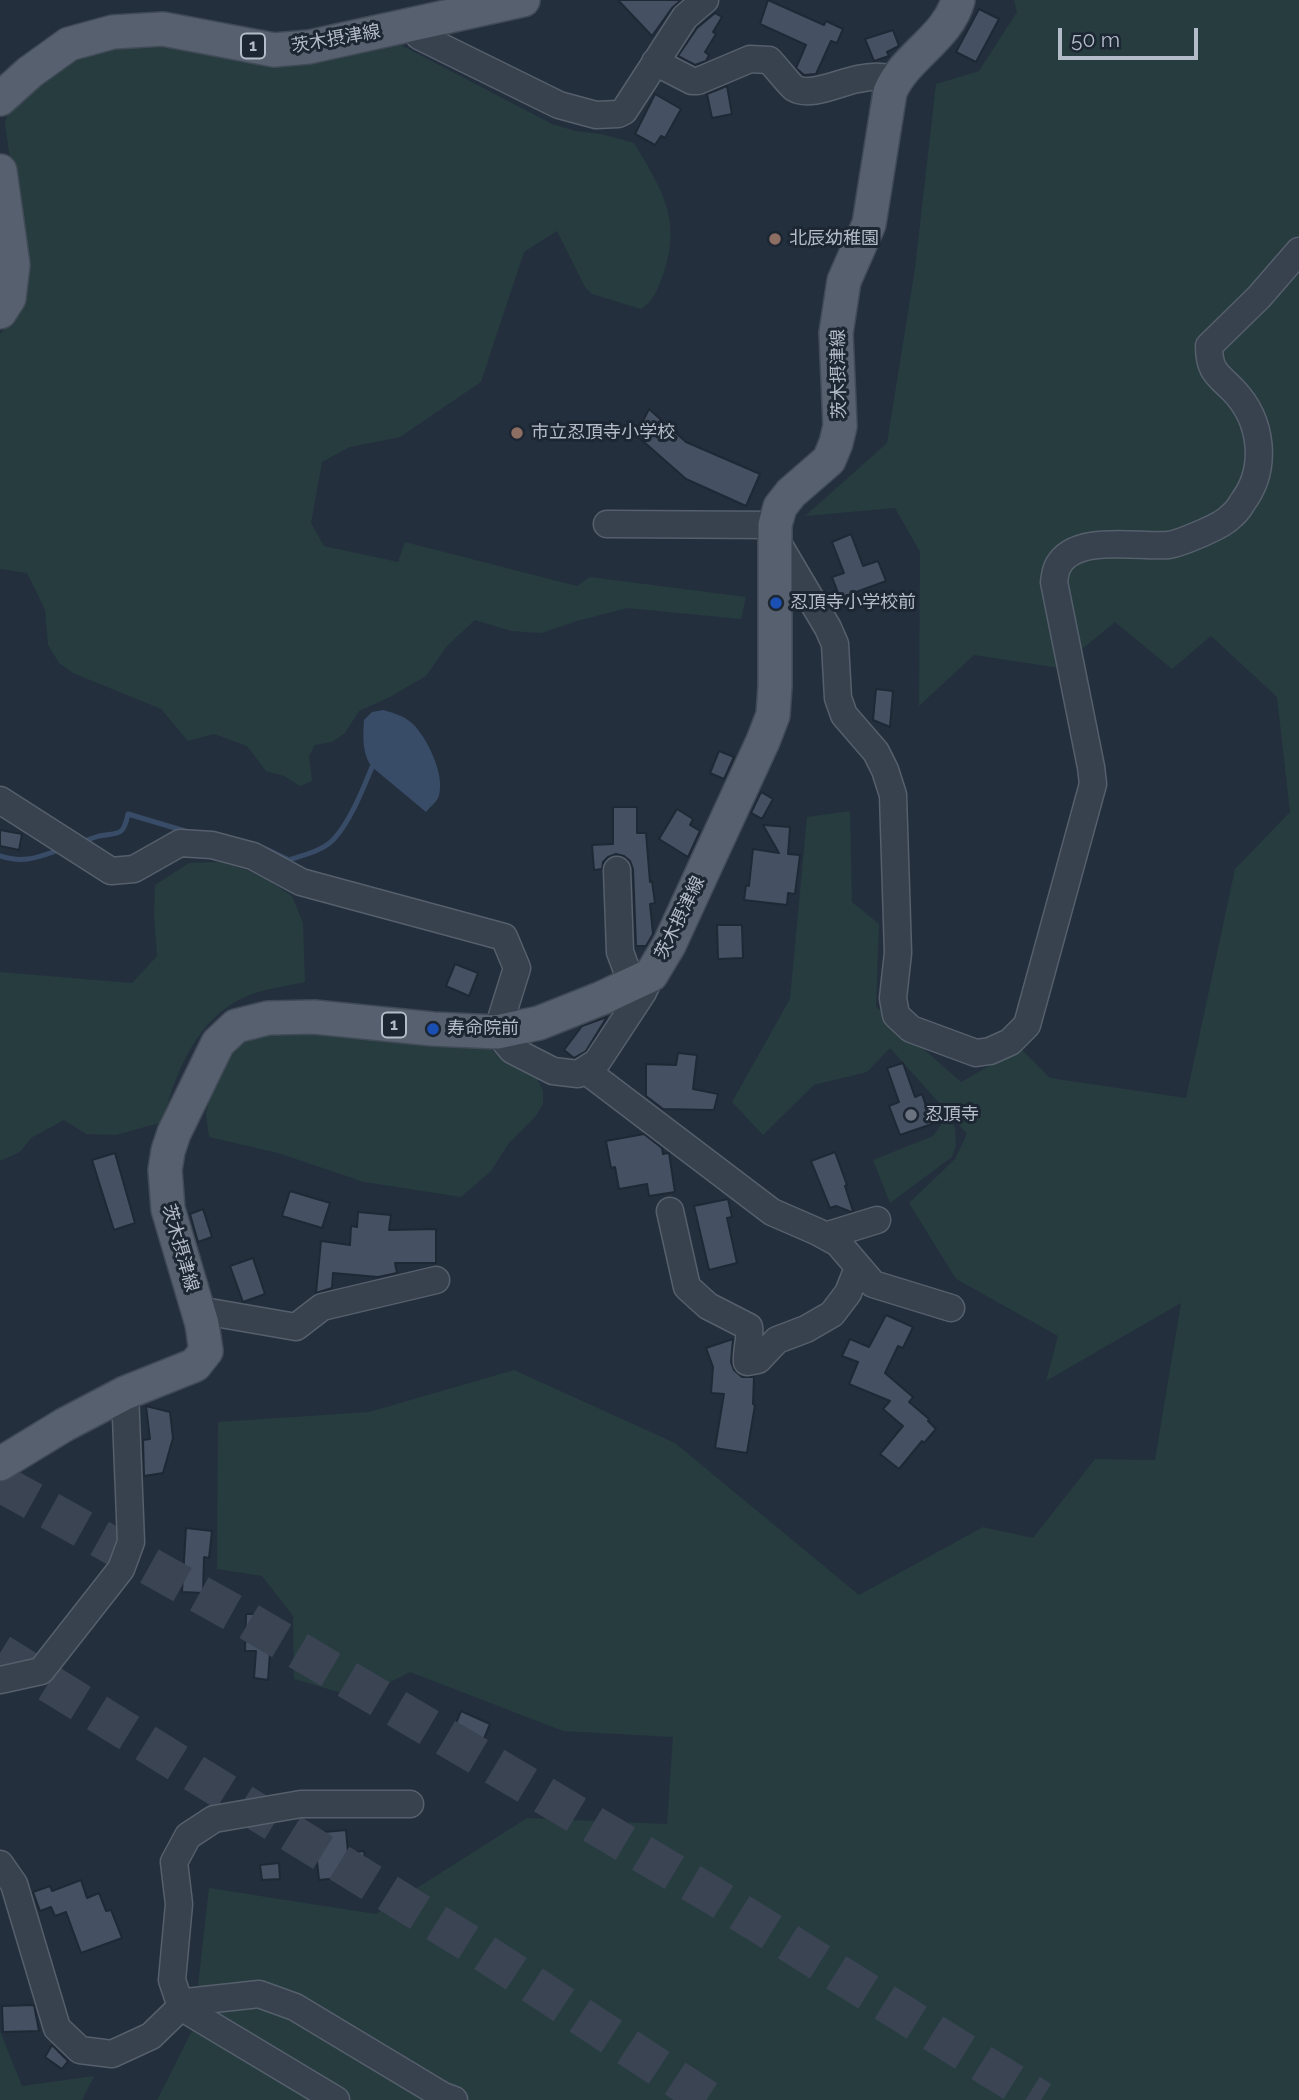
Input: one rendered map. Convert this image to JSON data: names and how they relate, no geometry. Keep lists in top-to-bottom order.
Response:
{
  "streets": {
    "main road": ["茨木摂津線", "1"]
  },
  "places": [
    "北辰幼稚園",
    "市立忍頂寺小学校",
    "忍頂寺小学校前",
    "寿命院前",
    "忍頂寺"
  ],
  "scale_bar": "50 m"
}
